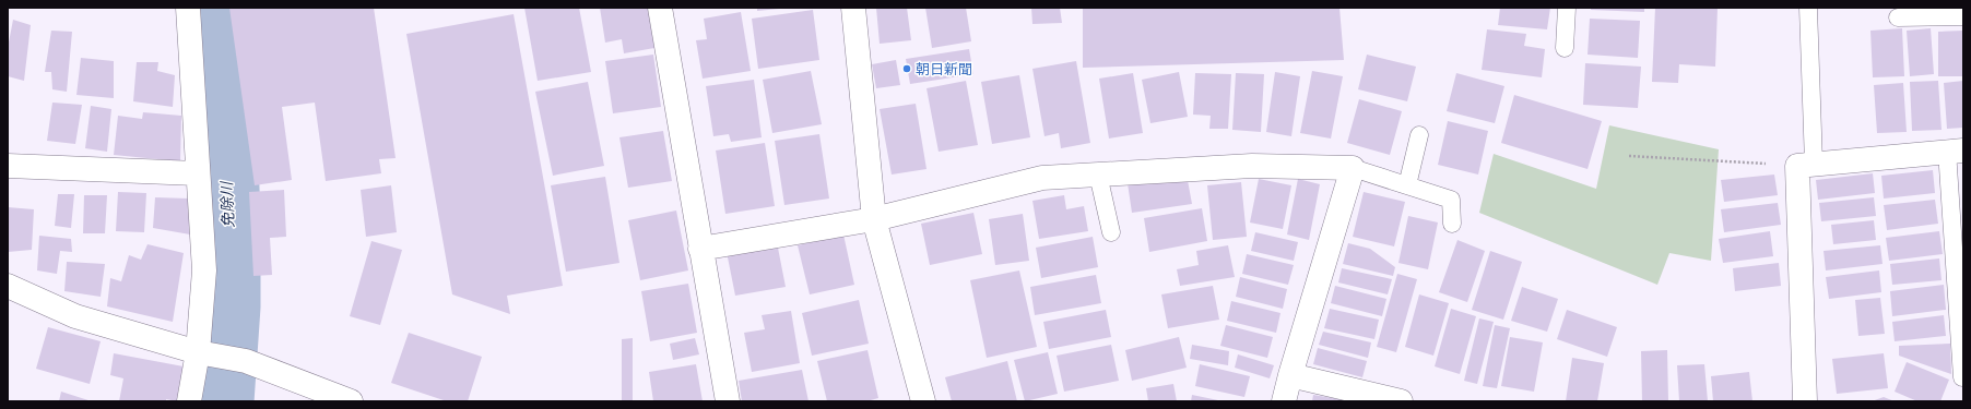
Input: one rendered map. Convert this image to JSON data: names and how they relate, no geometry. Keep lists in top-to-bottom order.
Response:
{
  "water": ["免除川"],
  "places": ["朝日新聞"]
}
